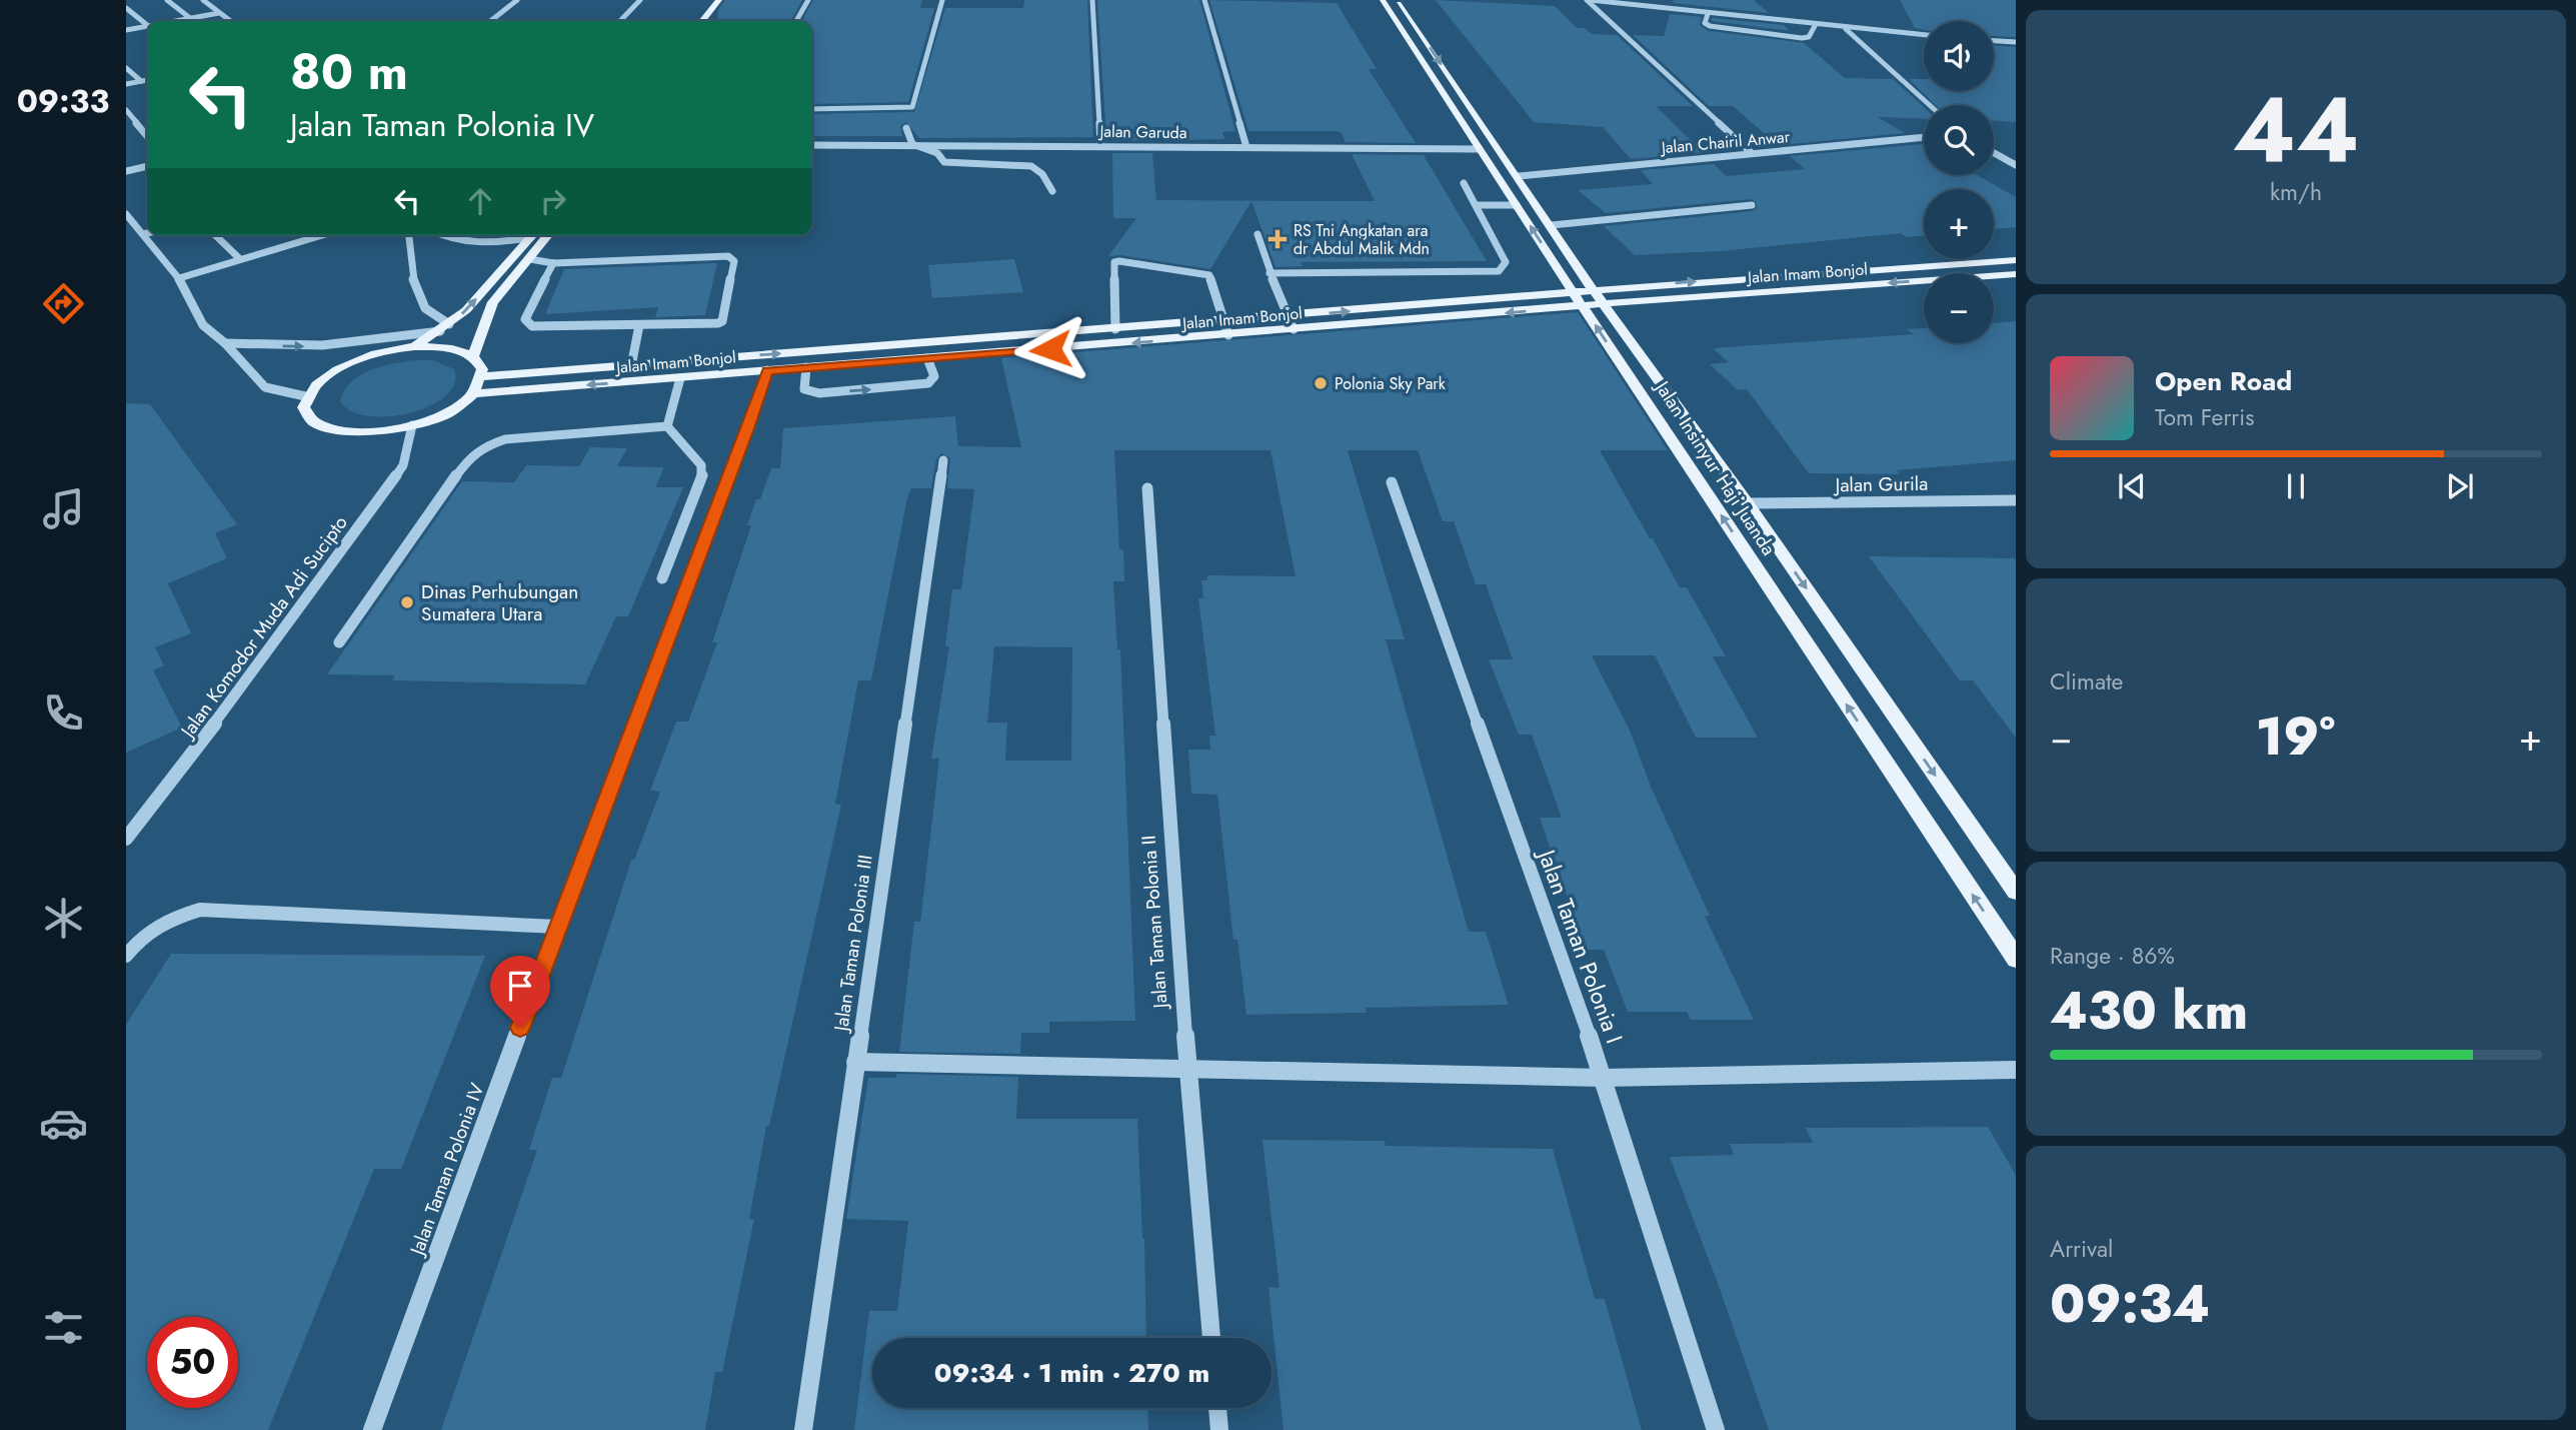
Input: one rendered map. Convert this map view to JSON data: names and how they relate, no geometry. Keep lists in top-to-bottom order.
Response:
{
  "streets": {
    "main road": ["Jalan Imam Bonjol", "Jalan Insinyur Haji Juanda"],
    "street": [
      "Jalan Garuda",
      "Jalan Chairil Anwar",
      "Jalan Gurila",
      "Jalan Komodor Muda Adi Sucipto",
      "Jalan Taman Polonia II",
      "Jalan Taman Polonia III",
      "Jalan Taman Polonia I",
      "Jalan Taman Polonia IV"
    ]
  },
  "crossings": [
    ["Jalan Garuda", "Jalan Insinyur Haji Juanda"],
    ["Jalan Chairil Anwar", "Jalan Insinyur Haji Juanda"],
    ["Jalan Imam Bonjol", "Jalan Insinyur Haji Juanda"],
    ["Jalan Imam Bonjol", "Jalan Taman Polonia IV"],
    ["Jalan Insinyur Haji Juanda", "Jalan Gurila"]
  ],
  "places": {
    "health": ["RS Tni Angkatan ara dr Abdul Malik Mdn"],
    "other": ["Polonia Sky Park", "Dinas Perhubungan Sumatera Utara"]
  },
  "page": {
    "tabs": "09:33",
    "tile": [
      ["44", "km/h"],
      "Climate",
      ["Range · 86%", "430 km"],
      ["Arrival", "09:34"]
    ],
    "map_buttons": ["+", "−"],
    "turn": ["80 m", "Jalan Taman Polonia IV"],
    "song": ["Open Road", "Tom Ferris"],
    "heat": ["−", "19°", "+"],
    "limit": "50",
    "trip": "09:34 · 1 min · 270 m"
  }
}
